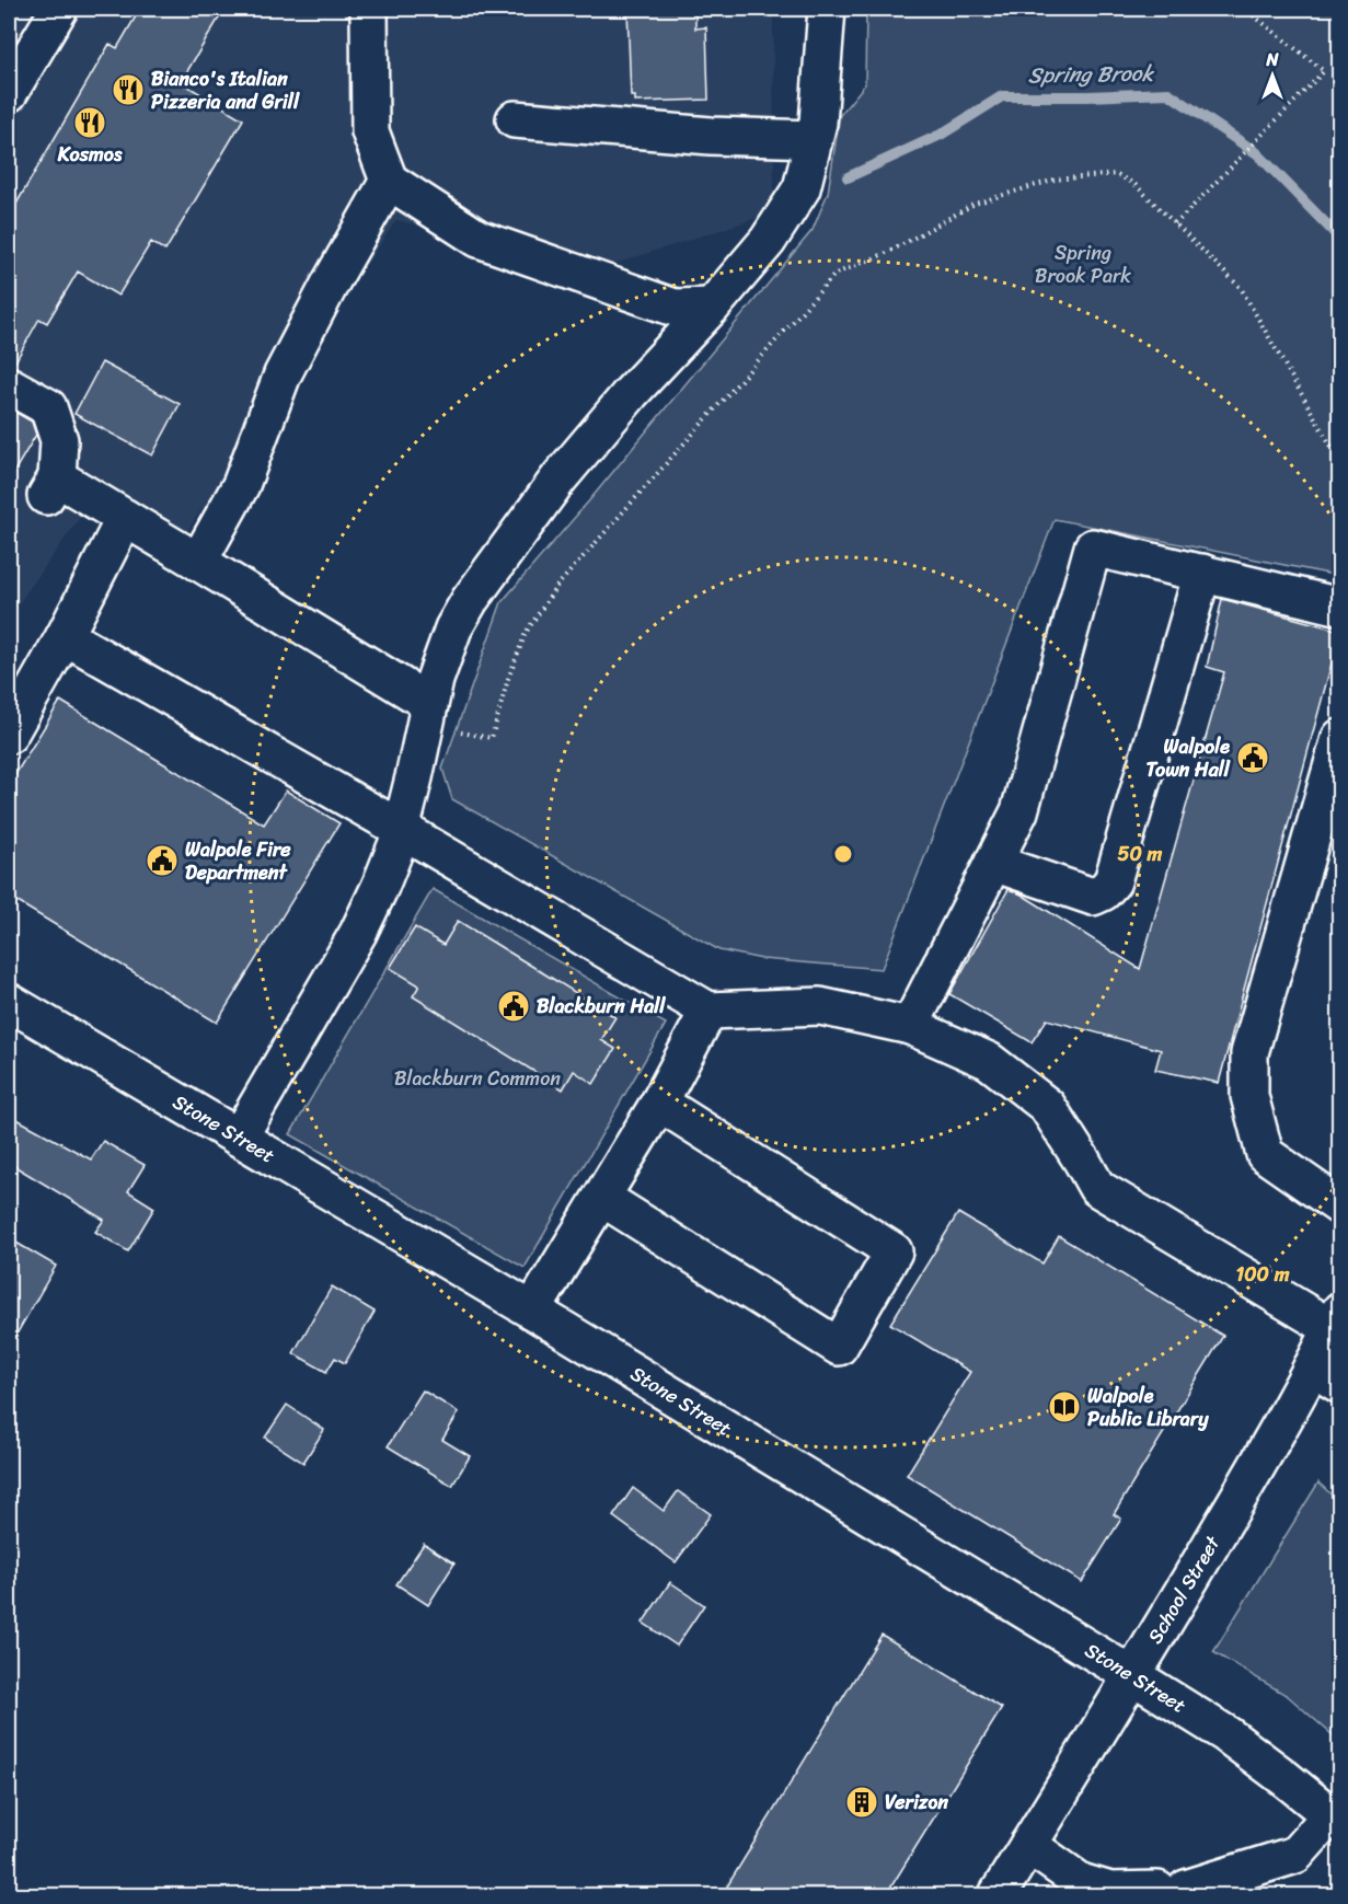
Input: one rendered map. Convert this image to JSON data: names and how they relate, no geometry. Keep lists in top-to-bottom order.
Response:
{
  "streets": {
    "street": ["Stone Street", "School Street"]
  },
  "crossings": [
    ["Stone Street", "School Street"]
  ],
  "water": ["Spring Brook"],
  "parks": ["Spring Brook Park", "Blackburn Common"],
  "places": {
    "restaurant": ["Bianco's Italian Pizzeria and Grill", "Kosmos"],
    "public building": ["Walpole Town Hall", "Walpole Fire Department", "Blackburn Hall"],
    "library": ["Walpole Public Library"],
    "building": ["Verizon"]
  },
  "north": "top",
  "rings": ["50 m", "100 m"]
}
